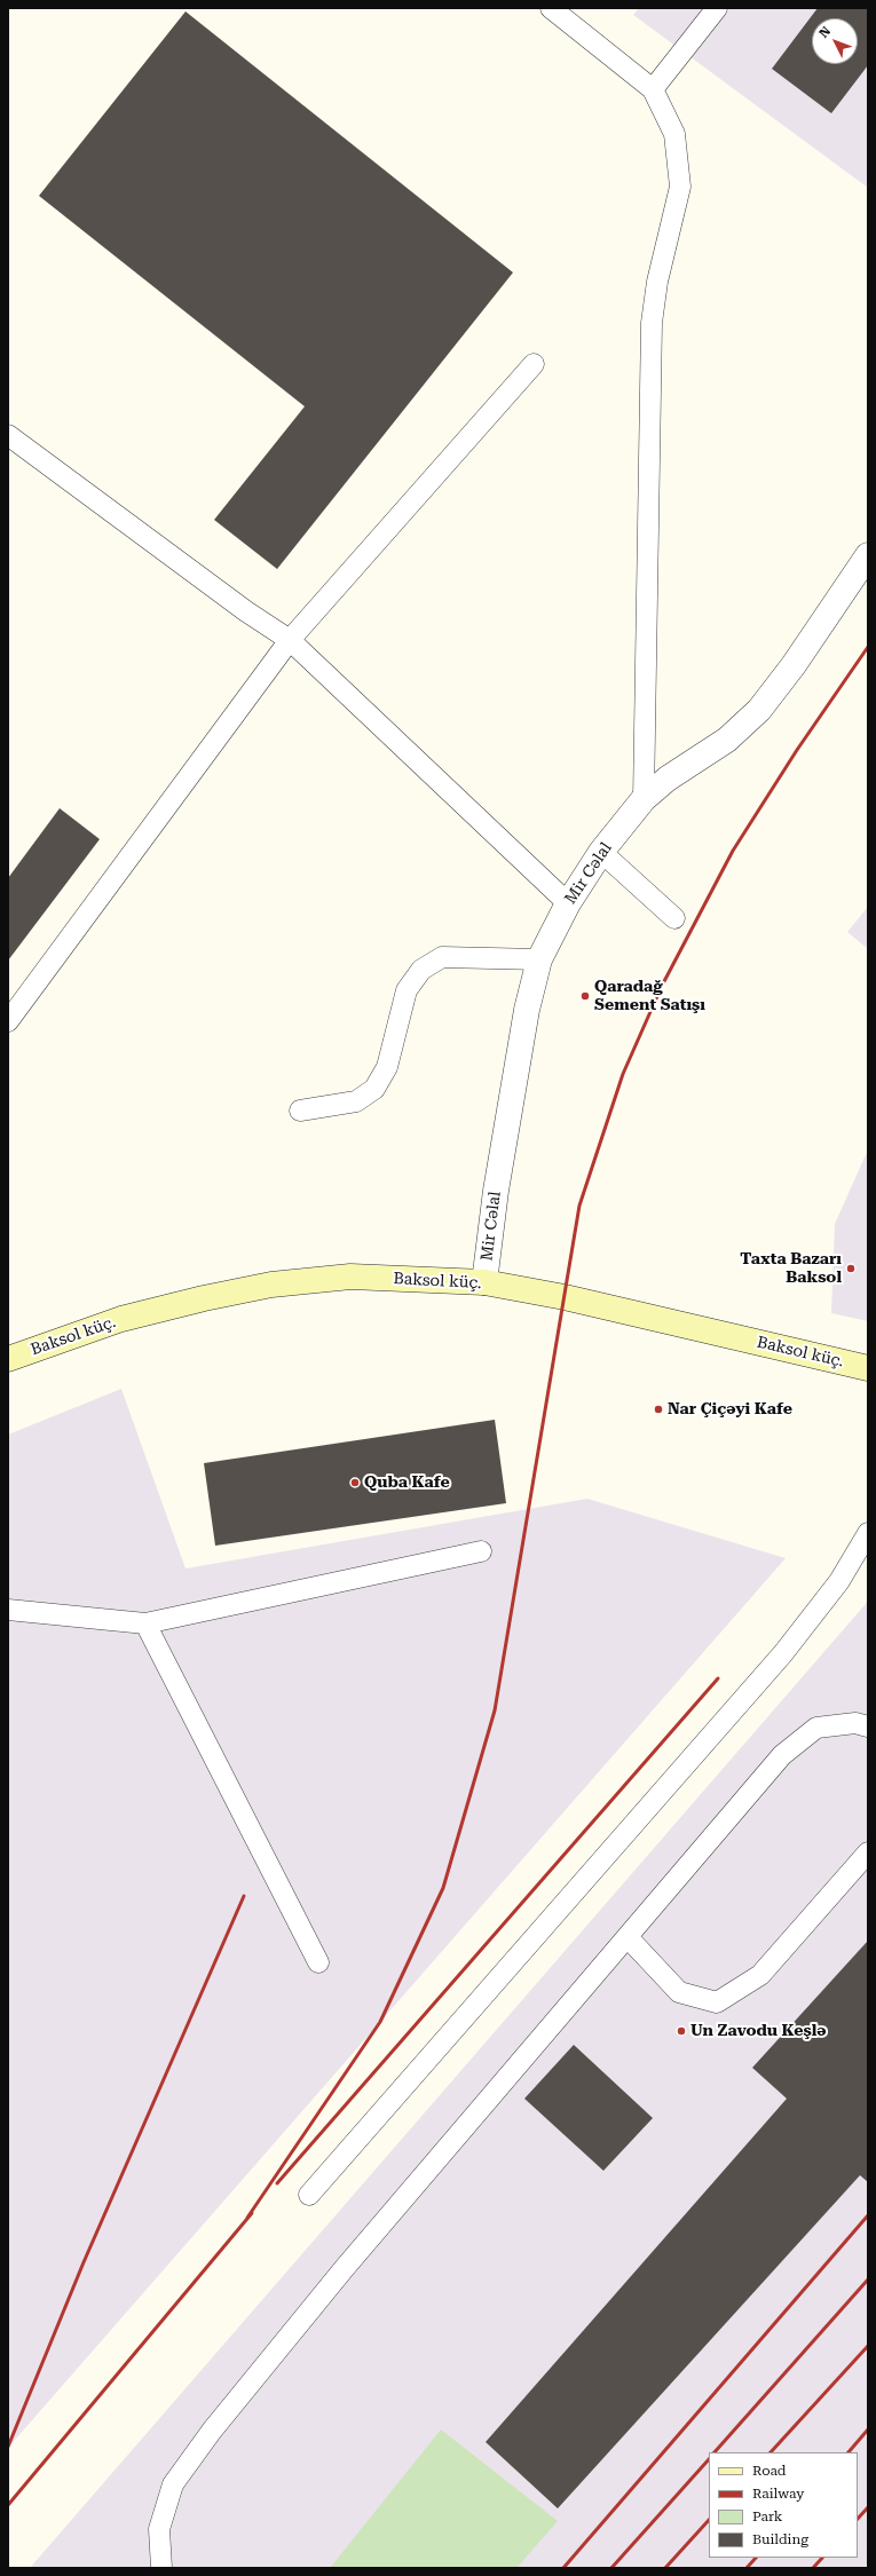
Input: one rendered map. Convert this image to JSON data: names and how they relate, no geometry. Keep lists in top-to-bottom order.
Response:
{
  "streets": {
    "main road": ["Baksol küç."],
    "street": ["Mir Cəlal"]
  },
  "crossings": [
    ["Mir Cəlal", "Baksol küç."]
  ],
  "places": [
    "Qaradağ Sement Satışı",
    "Taxta Bazarı Baksol",
    "Nar Çiçəyi Kafe",
    "Quba Kafe",
    "Un Zavodu Keşlə"
  ],
  "legend": [
    "Road",
    "Railway",
    "Park",
    "Building"
  ],
  "north": "top left"
}
